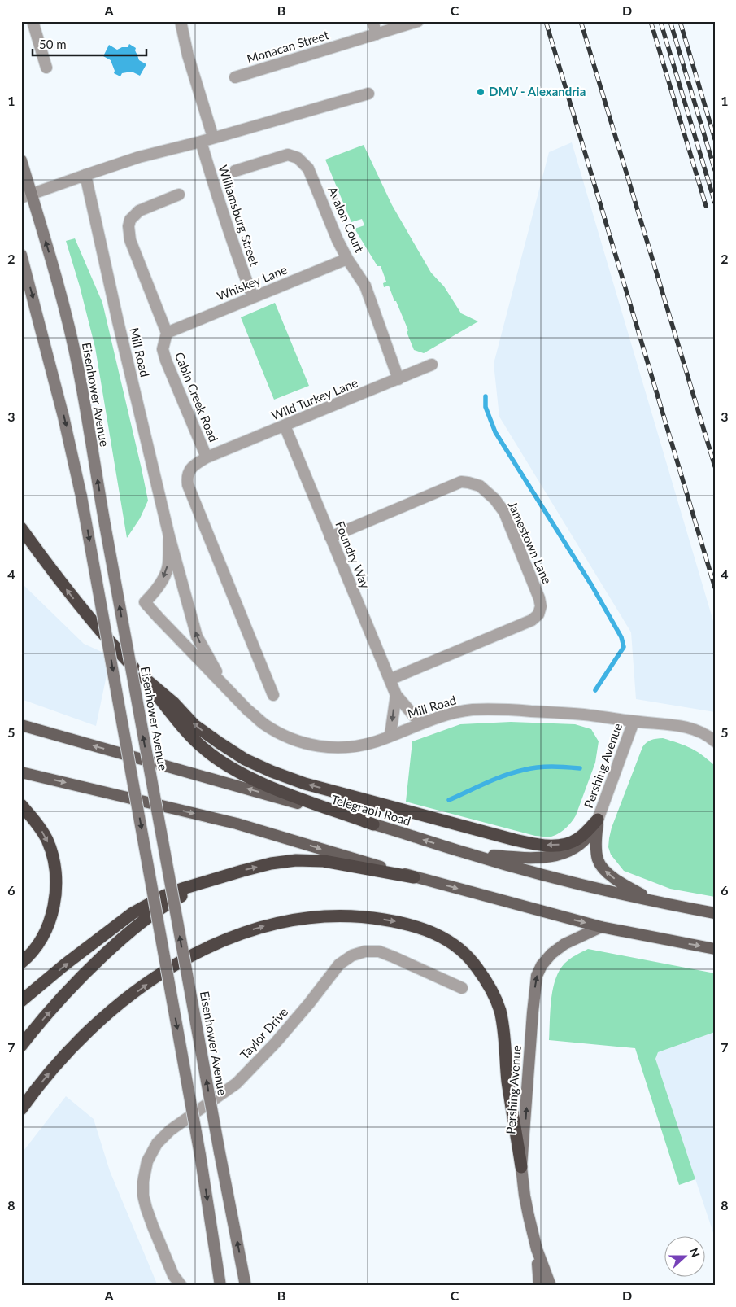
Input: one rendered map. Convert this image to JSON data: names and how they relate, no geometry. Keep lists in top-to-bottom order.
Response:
{
  "streets": {
    "main road": ["Eisenhower Avenue", "Pershing Avenue", "Telegraph Road"],
    "street": [
      "Monacan Street",
      "Williamsburg Street",
      "Avalon Court",
      "Whiskey Lane",
      "Mill Road",
      "Cabin Creek Road",
      "Wild Turkey Lane",
      "Jamestown Lane",
      "Foundry Way",
      "Taylor Drive"
    ]
  },
  "crossings": [
    ["Williamsburg Street", "Whiskey Lane"],
    ["Avalon Court", "Whiskey Lane"],
    ["Avalon Court", "Wild Turkey Lane"],
    ["Whiskey Lane", "Cabin Creek Road"],
    ["Mill Road", "Foundry Way"],
    ["Mill Road", "Pershing Avenue"],
    ["Cabin Creek Road", "Wild Turkey Lane"],
    ["Wild Turkey Lane", "Foundry Way"],
    ["Jamestown Lane", "Foundry Way"]
  ],
  "one_way": ["Pershing Avenue"],
  "places": ["DMV - Alexandria"],
  "scale_bar": "50 m",
  "north": "right",
  "grid": {
    "columns": [
      "A",
      "B",
      "C",
      "D"
    ],
    "rows": [
      "1",
      "2",
      "3",
      "4",
      "5",
      "6",
      "7",
      "8"
    ]
  }
}
